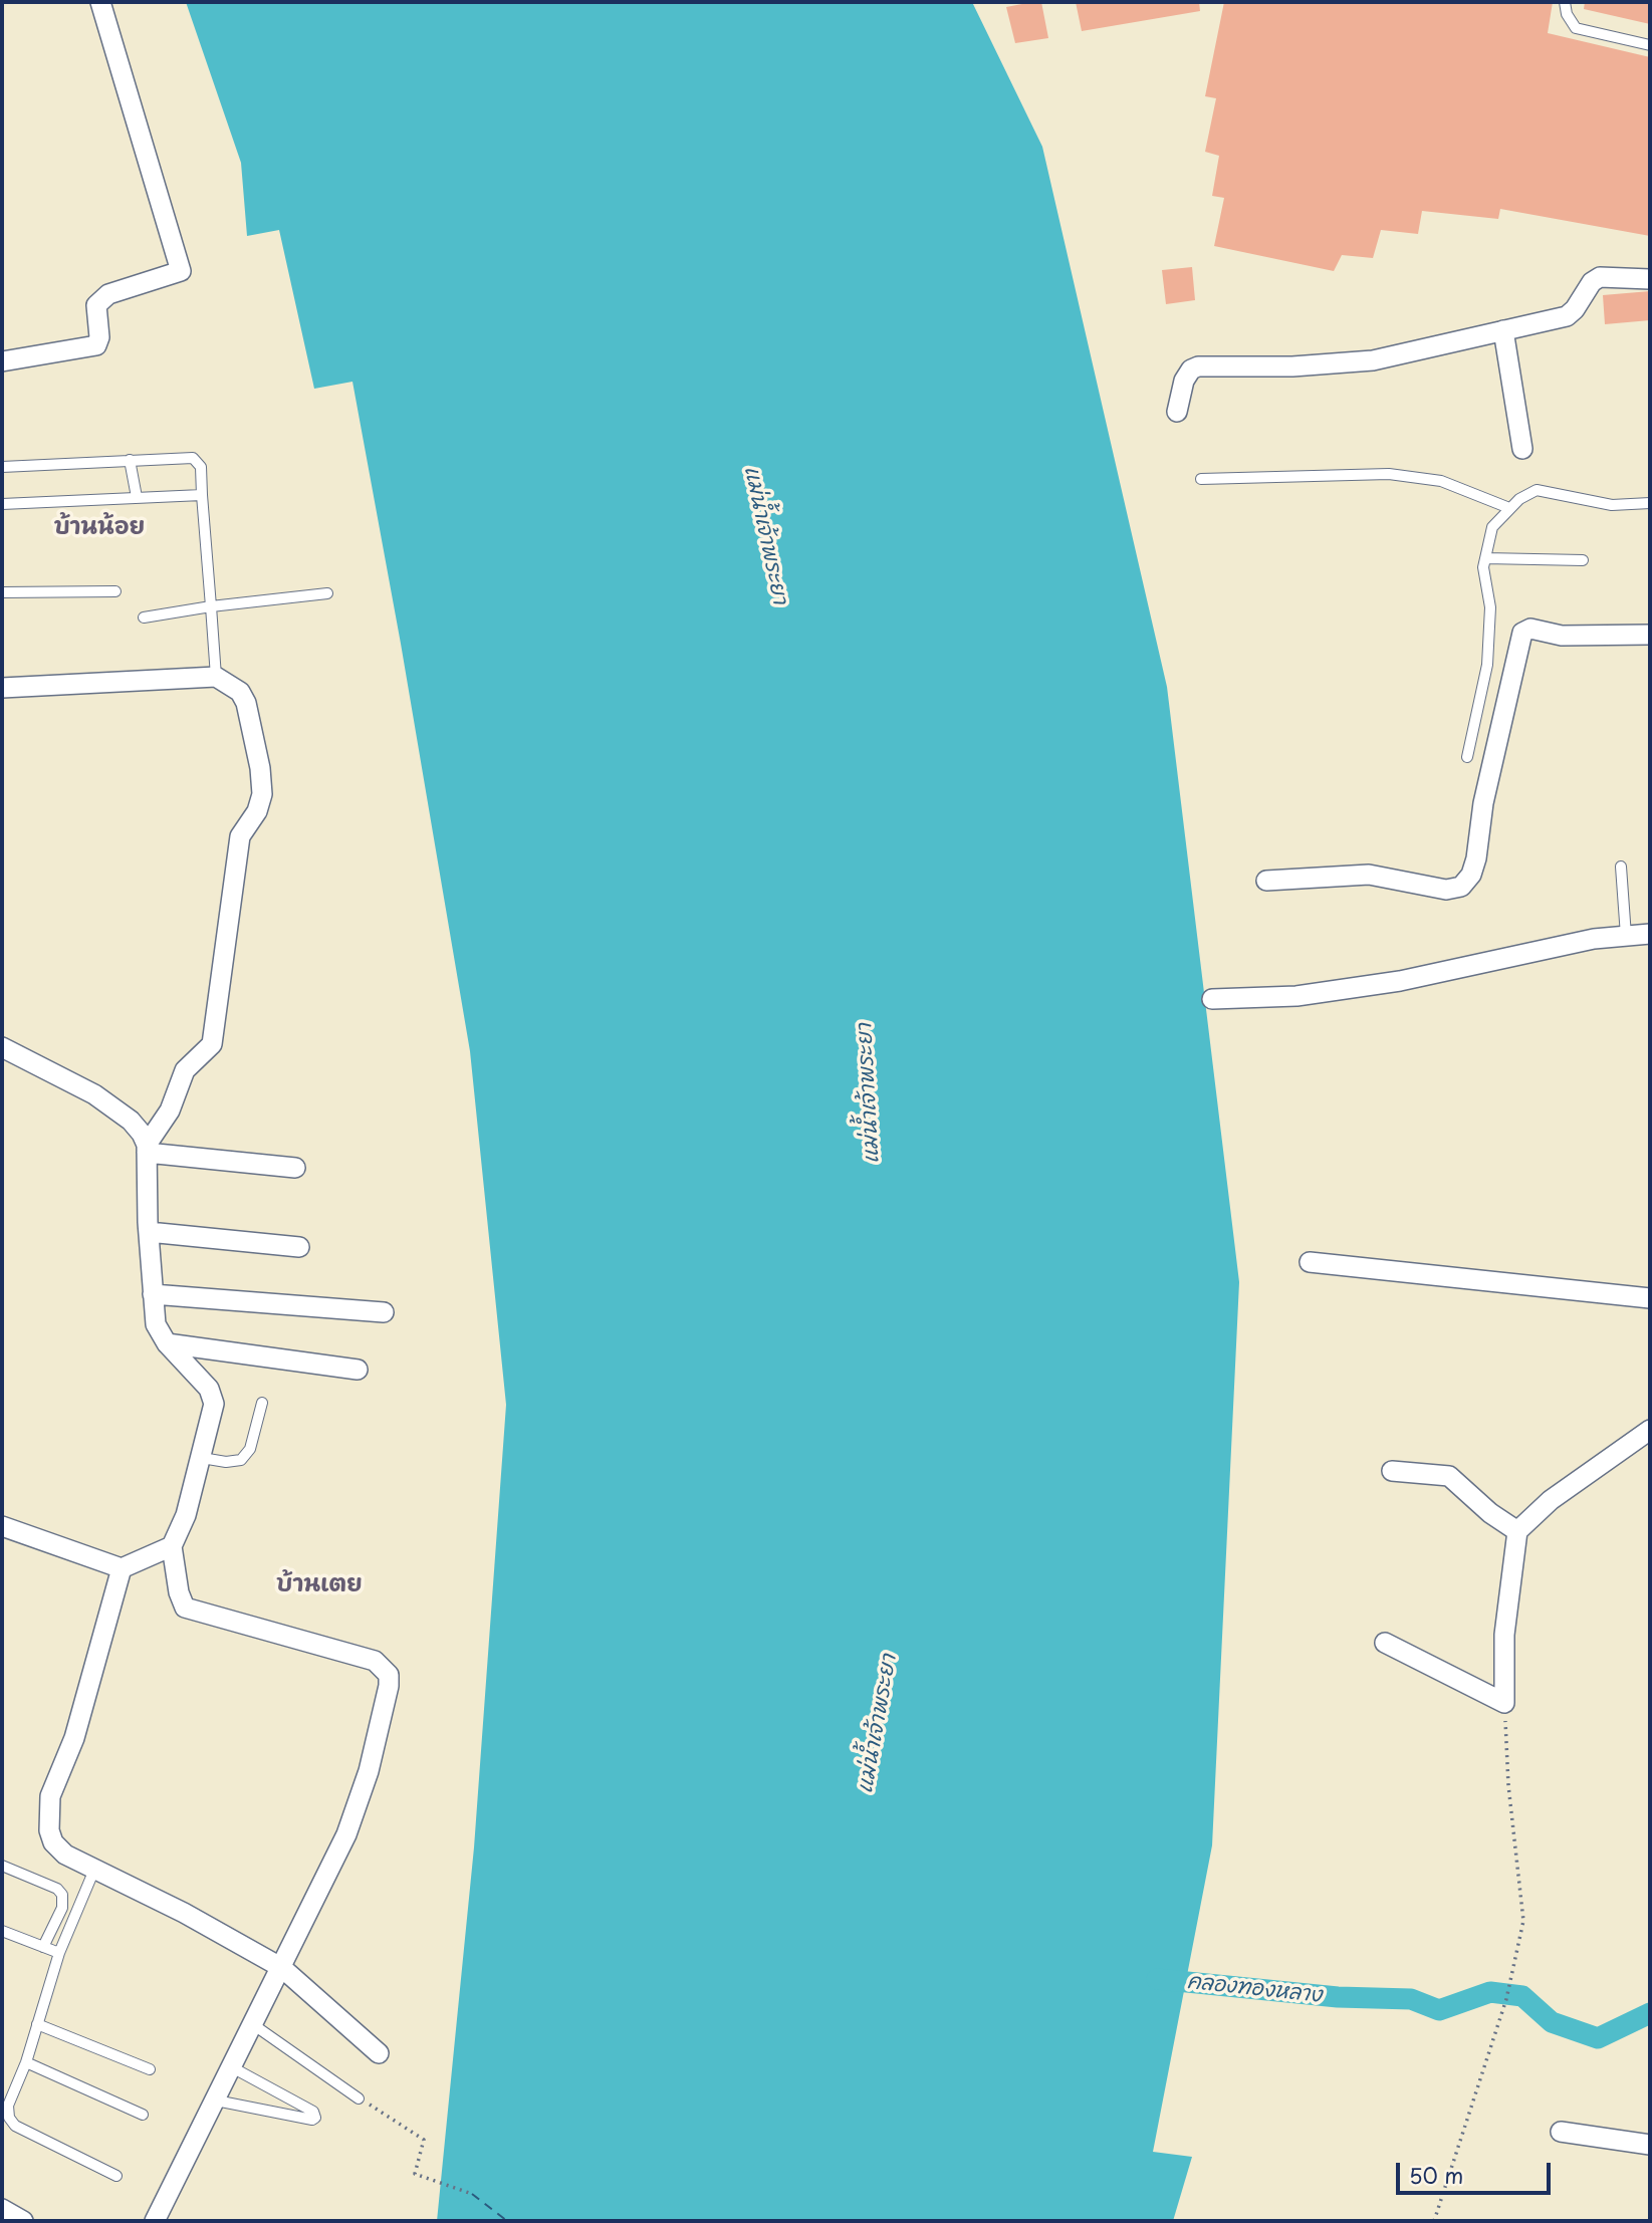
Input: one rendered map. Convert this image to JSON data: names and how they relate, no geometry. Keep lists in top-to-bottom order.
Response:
{
  "districts": ["บ้านน้อย", "บ้านเตย"],
  "water": ["แม่น้ำเจ้าพระยา", "คลองทองหลาง"],
  "scale_bar": "50 m"
}
